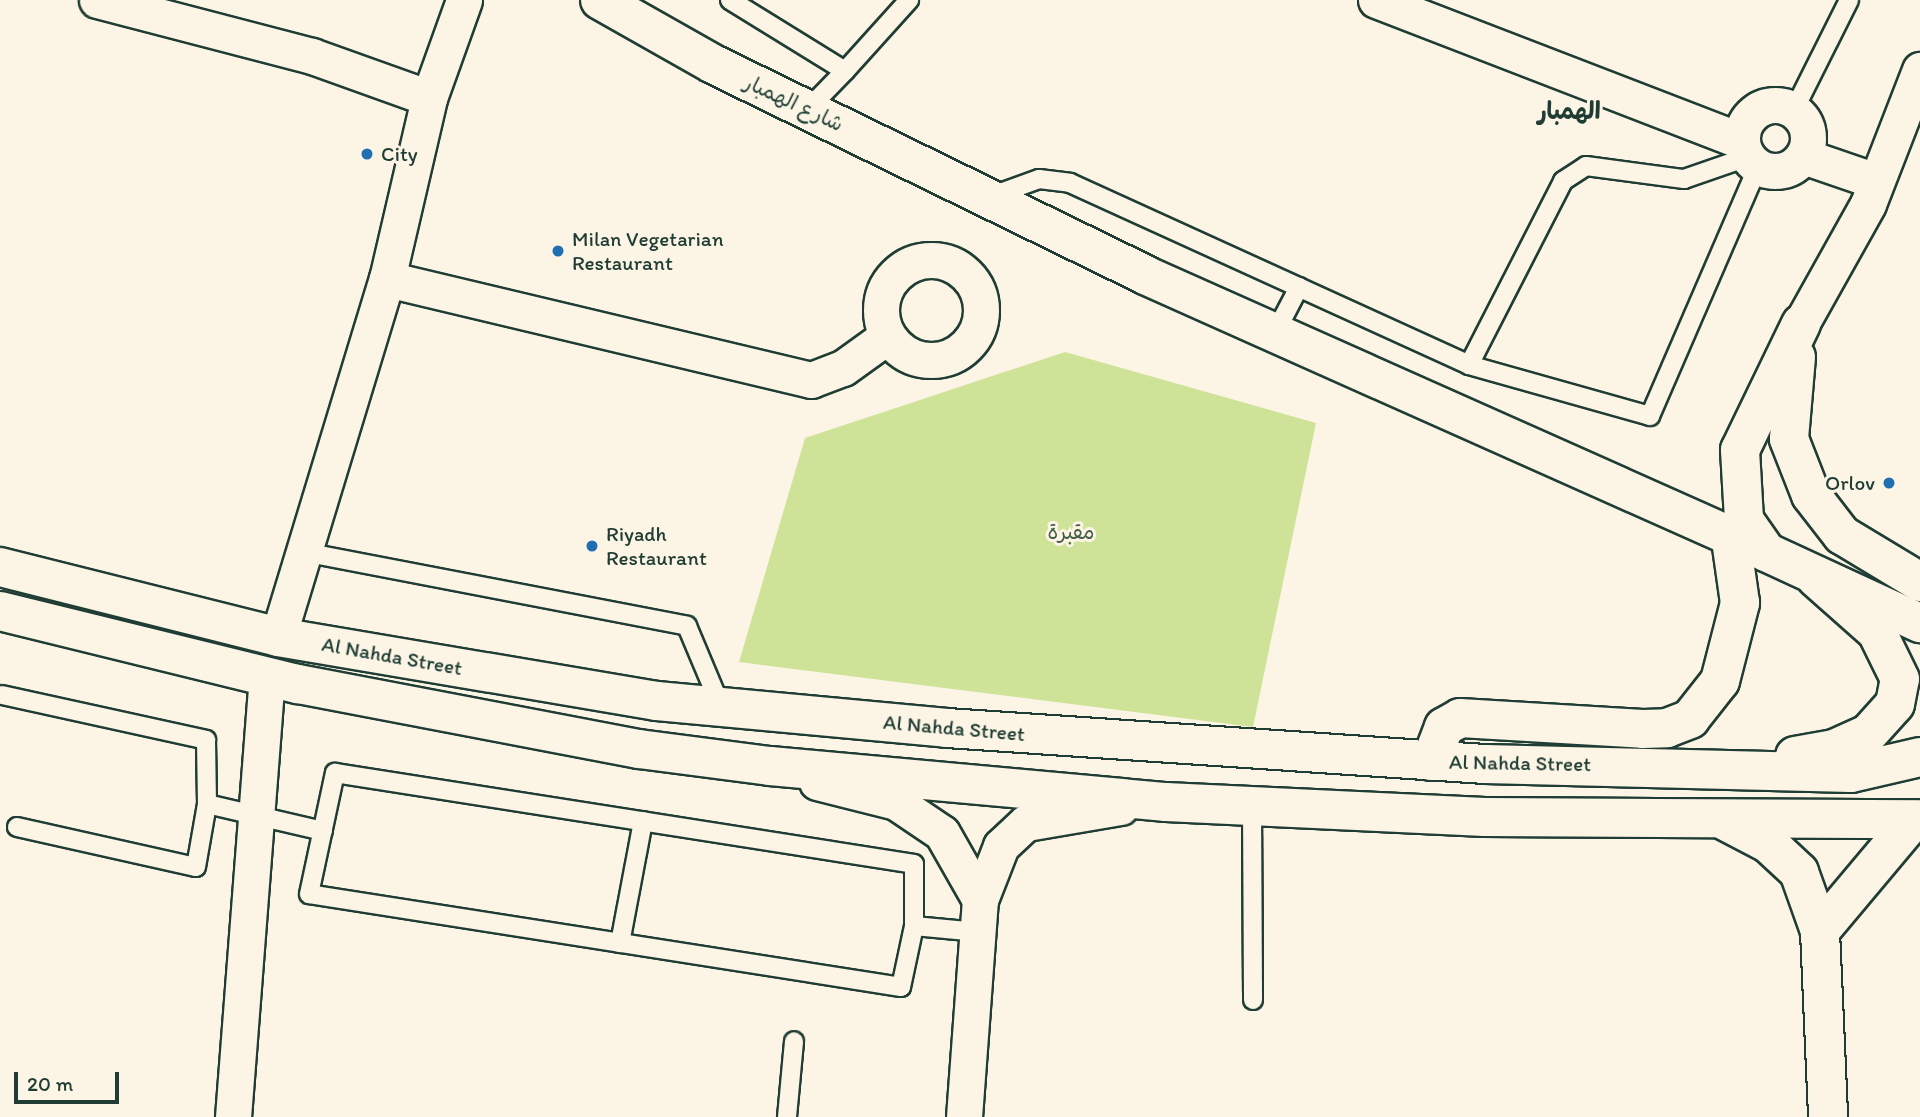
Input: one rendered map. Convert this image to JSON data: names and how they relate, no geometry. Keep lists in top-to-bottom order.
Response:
{
  "streets": {
    "main road": ["شارع الهمبار", "Al Nahda Street"]
  },
  "districts": ["الهمبار"],
  "parks": ["مقبرة"],
  "places": [
    "City",
    "Milan Vegetarian Restaurant",
    "Orlov",
    "Riyadh Restaurant"
  ],
  "scale_bar": "20 m"
}
